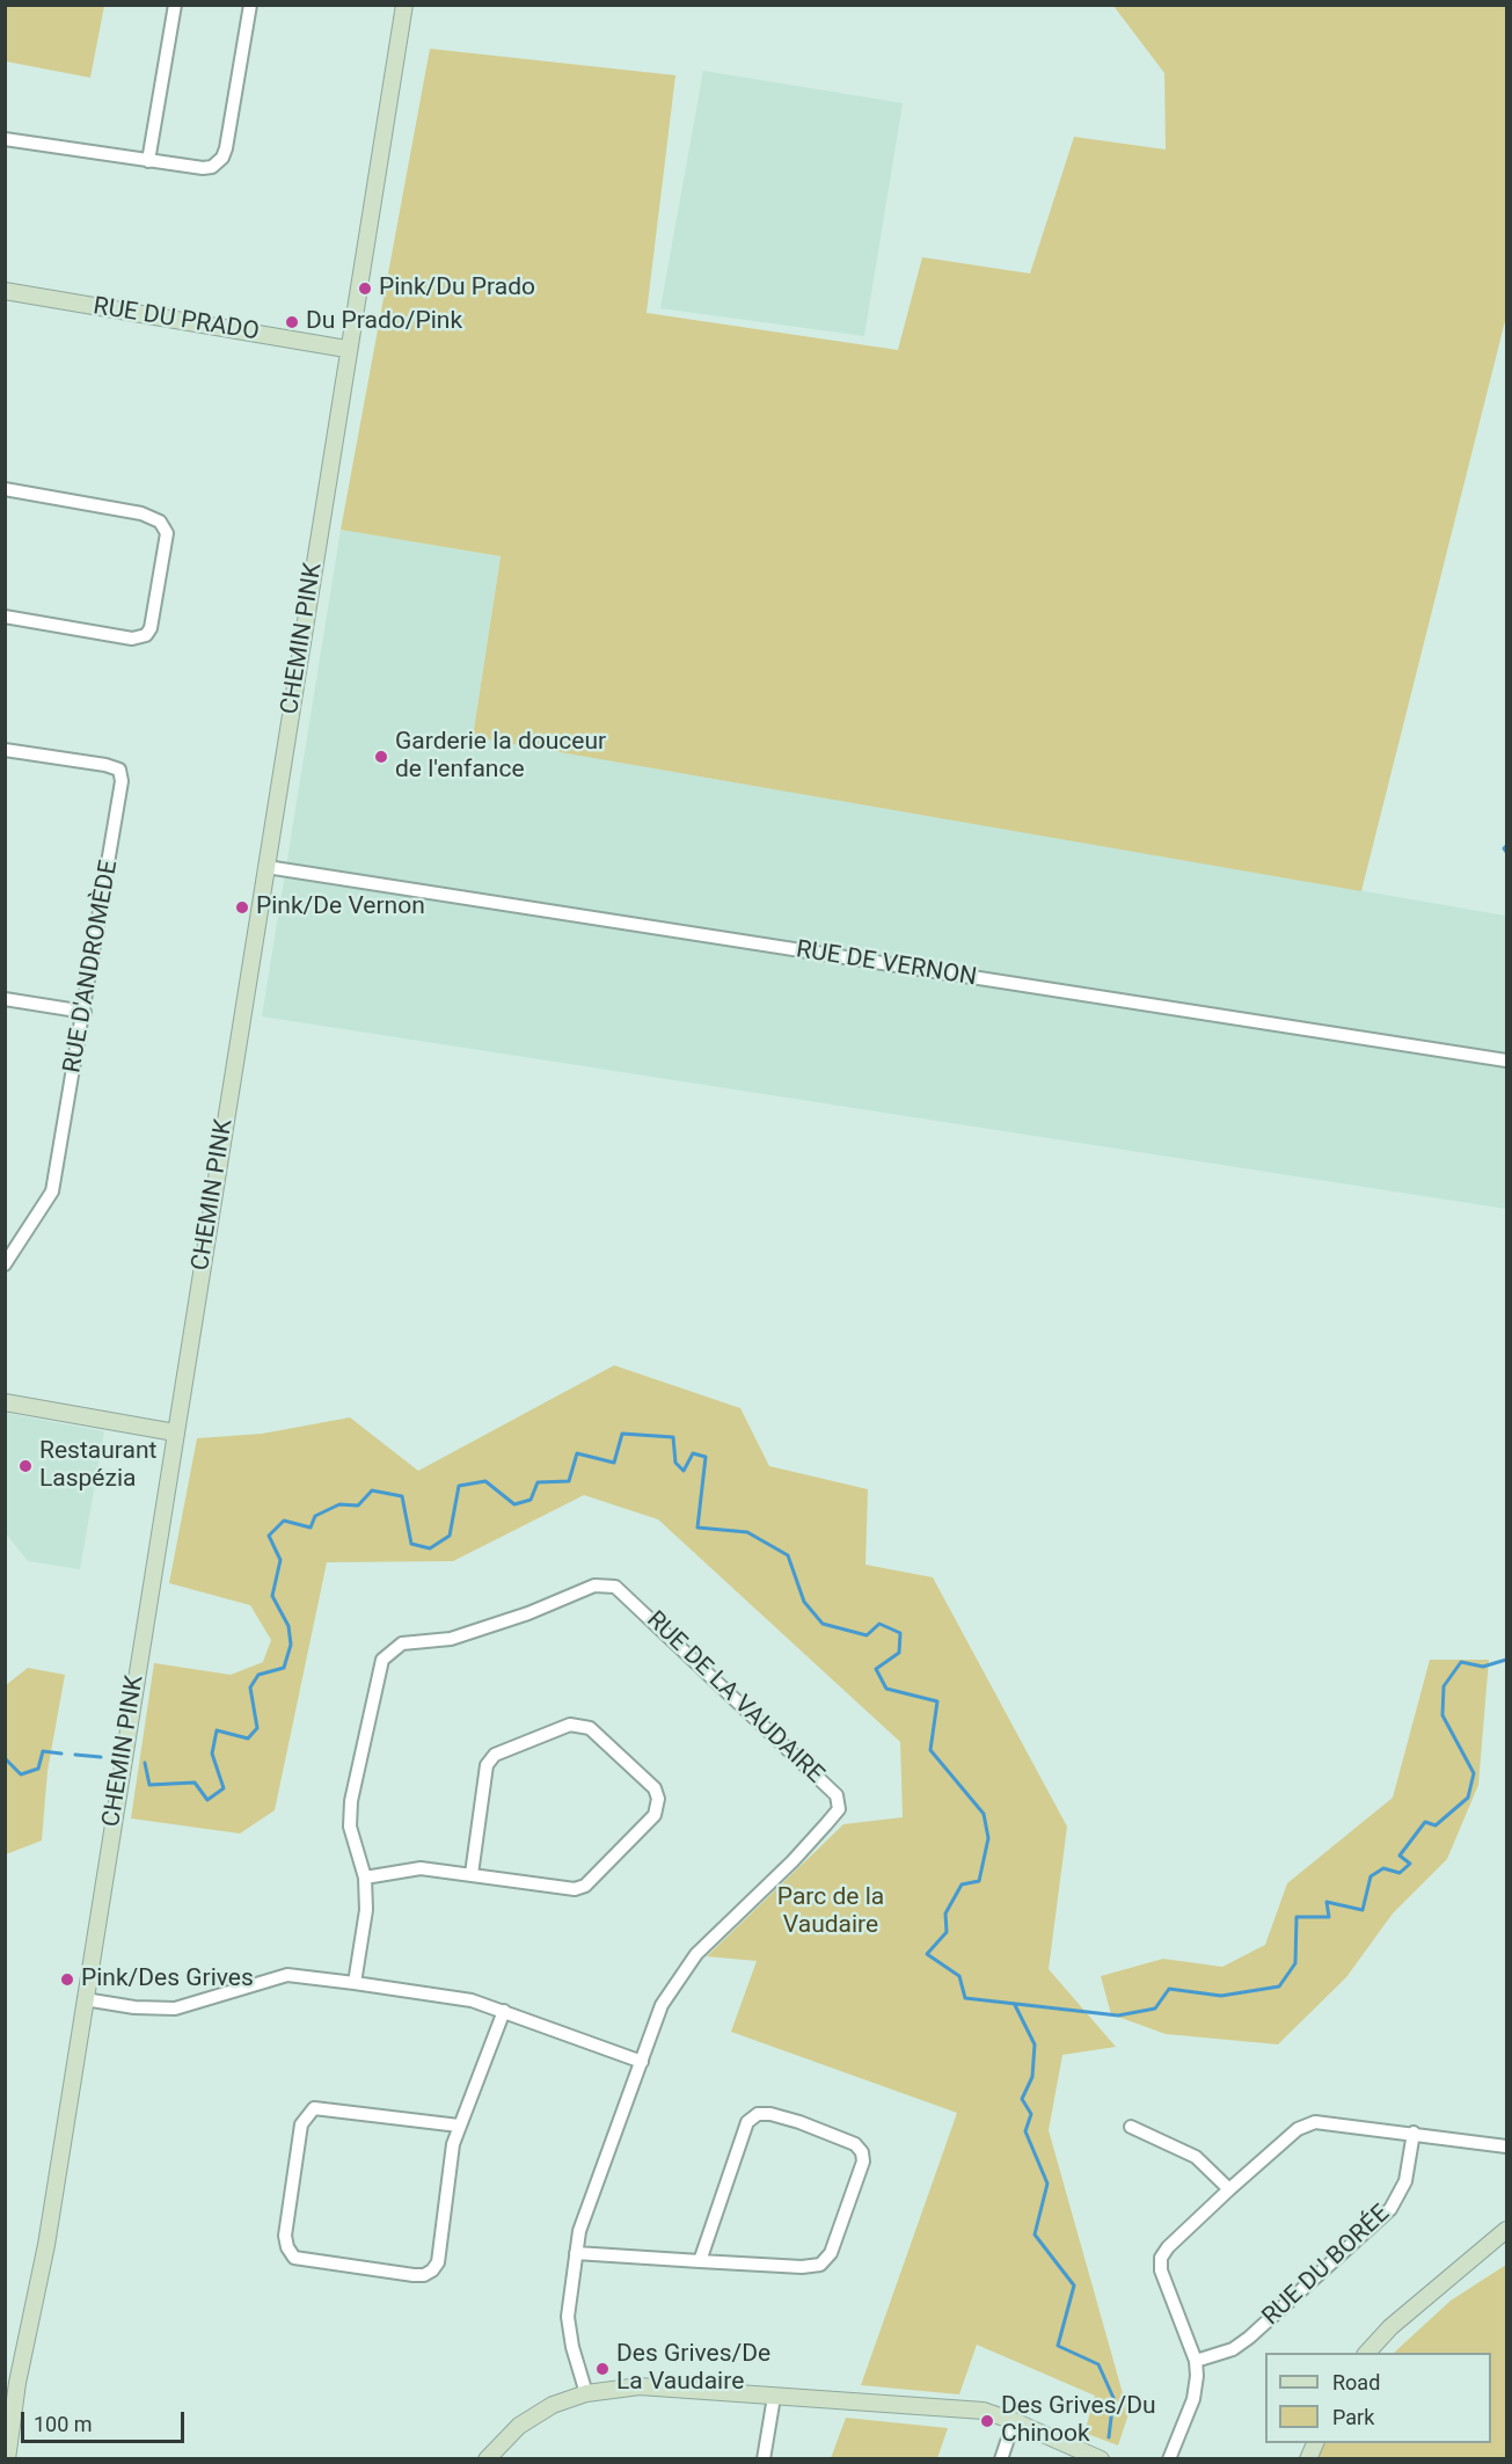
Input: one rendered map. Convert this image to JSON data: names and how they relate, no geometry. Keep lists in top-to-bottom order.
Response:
{
  "streets": {
    "main road": ["RUE DU PRADO", "CHEMIN PINK"],
    "street": [
      "RUE DE VERNON",
      "RUE D'ANDROMÈDE",
      "RUE DE LA VAUDAIRE",
      "RUE DU BORÉE"
    ]
  },
  "crossings": [
    ["RUE DU PRADO", "CHEMIN PINK"],
    ["CHEMIN PINK", "RUE DE VERNON"]
  ],
  "parks": ["Parc de la Vaudaire"],
  "places": [
    "Pink/Du Prado",
    "Du Prado/Pink",
    "Garderie la douceur de l'enfance",
    "Pink/De Vernon",
    "Restaurant Laspézia",
    "Pink/Des Grives",
    "Des Grives/De La Vaudaire",
    "Des Grives/Du Chinook"
  ],
  "legend": ["Road", "Park"],
  "scale_bar": "100 m"
}
